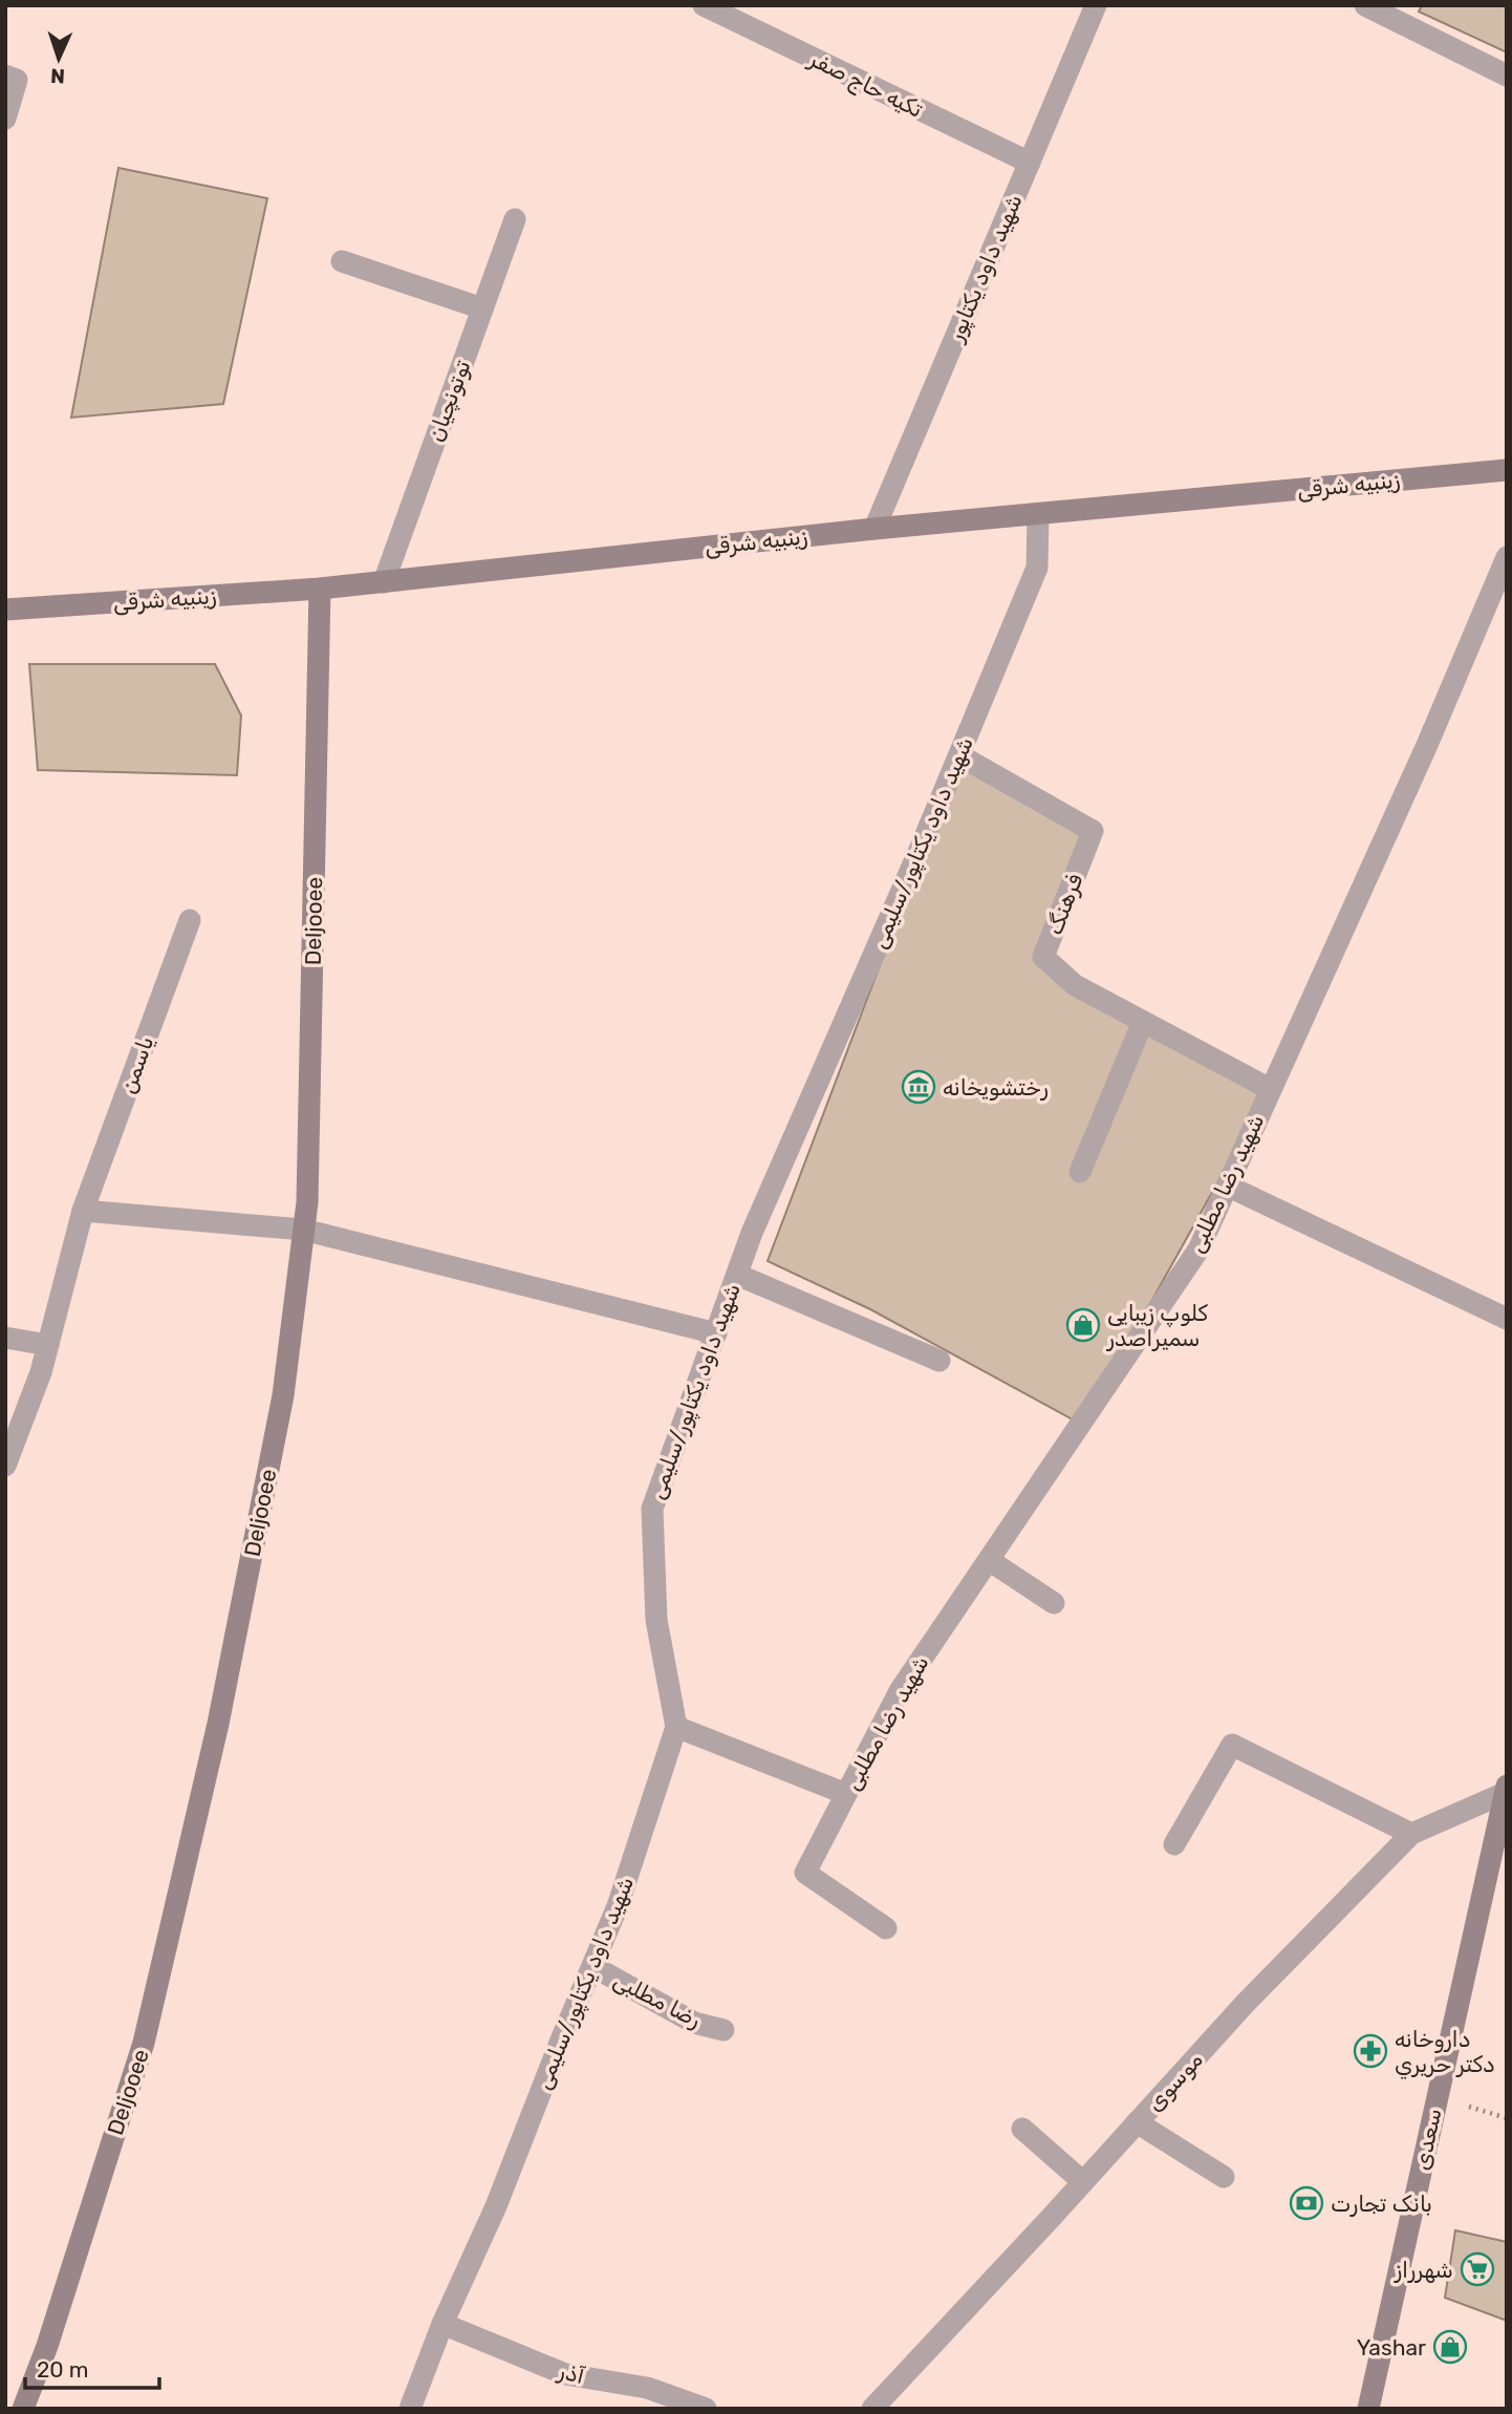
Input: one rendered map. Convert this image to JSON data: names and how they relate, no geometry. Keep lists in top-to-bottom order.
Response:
{
  "streets": {
    "main road": ["زینبیه شرقی", "Deljooee", "سعدی"],
    "street": [
      "تکیه حاج صفر",
      "شهید داود یکتاپور",
      "توتونچیان",
      "شهید داود یکتاپور/سلیمی",
      "فرهنگ",
      "یاسمن",
      "شهید رضا مطلبی",
      "رضا مطلبی",
      "موسوی",
      "آذر"
    ]
  },
  "crossings": [
    ["تکیه حاج صفر", "شهید داود یکتاپور"],
    ["شهید داود یکتاپور", "زینبیه شرقی"],
    ["توتونچیان", "زینبیه شرقی"],
    ["زینبیه شرقی", "شهید داود یکتاپور/سلیمی"],
    ["زینبیه شرقی", "Deljooee"],
    ["شهید داود یکتاپور/سلیمی", "فرهنگ"],
    ["شهید داود یکتاپور/سلیمی", "رضا مطلبی"],
    ["شهید داود یکتاپور/سلیمی", "آذر"],
    ["فرهنگ", "شهید رضا مطلبی"],
    ["موسوی", "سعدی"]
  ],
  "places": {
    "museum": ["رختشویخانه"],
    "shop": ["کلوپ زیبایی سمیراصدر", "Yashar"],
    "pharmacy": ["داروخانه دكتر حريري"],
    "bank": ["بانک تجارت"],
    "supermarket": ["شهرراز"]
  },
  "scale_bar": "20 m",
  "north": "bottom"
}
